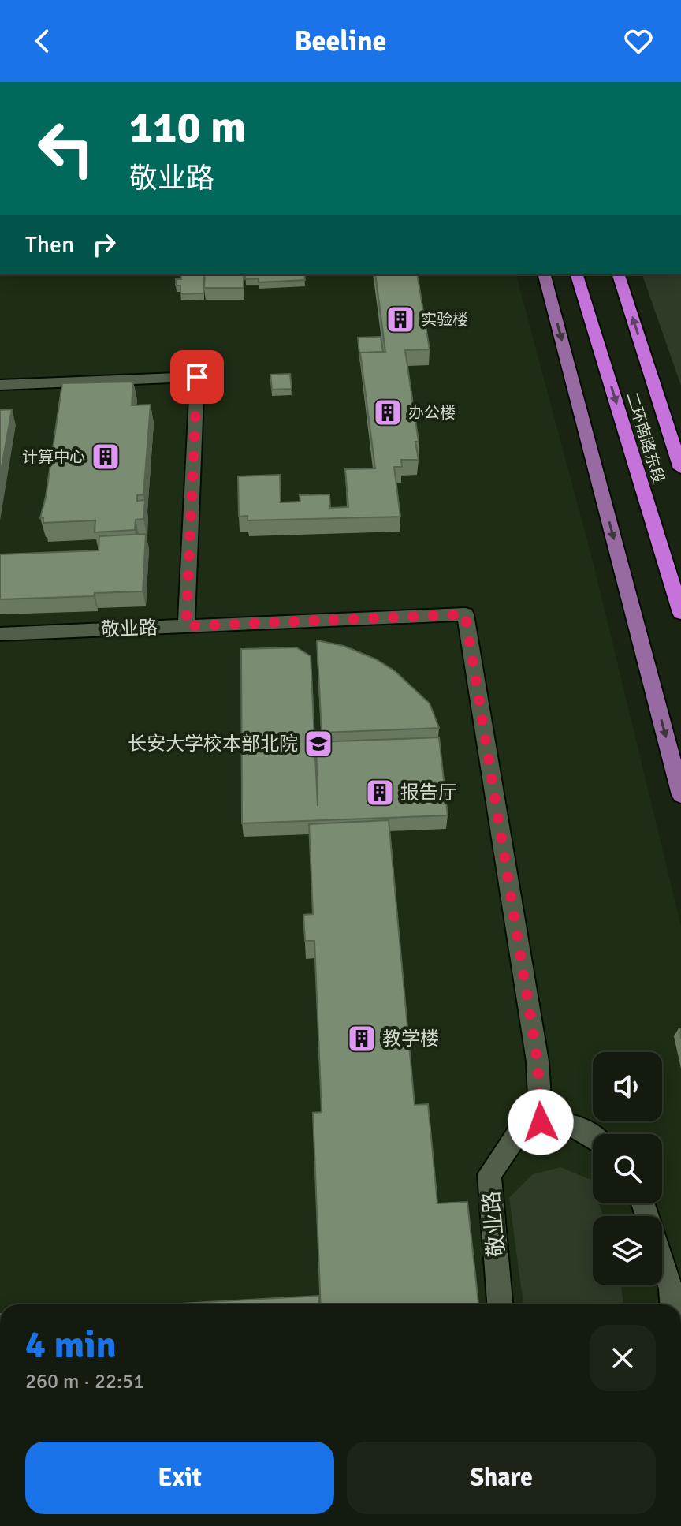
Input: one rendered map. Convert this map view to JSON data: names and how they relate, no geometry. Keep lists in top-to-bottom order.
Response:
{
  "streets": {
    "highway": ["二环南路东段"],
    "street": ["敬业路"]
  },
  "places": {
    "building": [
      "实验楼",
      "办公楼",
      "计算中心",
      "报告厅",
      "教学楼"
    ],
    "school or university": ["长安大学校本部北院"]
  },
  "page": {
    "header": "Beeline",
    "turn": ["110 m", "敬业路"],
    "then": "Then",
    "heading": ["4 min", "260 m · 22:51"],
    "buttons": ["Exit", "Share"]
  }
}
